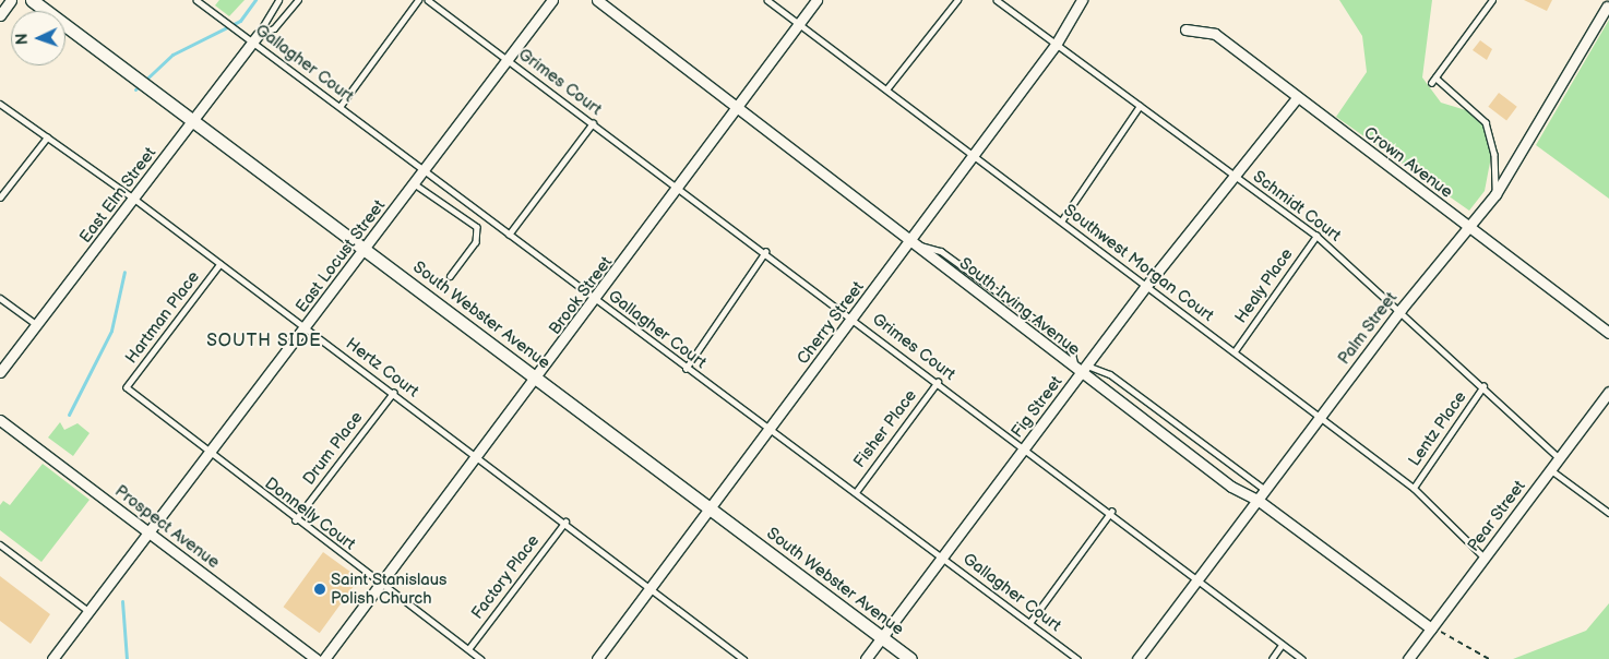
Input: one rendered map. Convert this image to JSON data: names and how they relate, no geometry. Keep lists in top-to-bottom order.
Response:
{
  "streets": {
    "street": [
      "Crown Avenue",
      "East Elm Street",
      "East Locust Street",
      "Brook Street",
      "South Irving Avenue",
      "South Webster Avenue",
      "Cherry Street",
      "Palm Street",
      "Fig Street",
      "Pear Street",
      "Prospect Avenue"
    ],
    "lane": [
      "Gallagher Court",
      "Grimes Court",
      "Schmidt Court",
      "Southwest Morgan Court",
      "Healy Place",
      "Hartman Place",
      "Hertz Court",
      "Fisher Place",
      "Lentz Place",
      "Drum Place",
      "Donnelly Court",
      "Factory Place"
    ]
  },
  "crossings": [
    ["Gallagher Court", "East Elm Street"],
    ["Gallagher Court", "East Locust Street"],
    ["Gallagher Court", "Brook Street"],
    ["Gallagher Court", "Cherry Street"],
    ["Gallagher Court", "Fig Street"],
    ["Gallagher Court", "Fisher Place"],
    ["Grimes Court", "East Locust Street"],
    ["Grimes Court", "Brook Street"],
    ["Grimes Court", "Cherry Street"],
    ["Grimes Court", "Palm Street"],
    ["Grimes Court", "Fig Street"],
    ["Grimes Court", "Fisher Place"],
    ["Crown Avenue", "Palm Street"],
    ["Crown Avenue", "Fig Street"],
    ["East Elm Street", "South Webster Avenue"],
    ["East Elm Street", "Hertz Court"],
    ["Schmidt Court", "Healy Place"],
    ["Schmidt Court", "Cherry Street"],
    ["Schmidt Court", "Palm Street"],
    ["Schmidt Court", "Fig Street"],
    ["Schmidt Court", "Lentz Place"],
    ["Schmidt Court", "Pear Street"],
    ["East Locust Street", "South Webster Avenue"],
    ["East Locust Street", "Hertz Court"],
    ["East Locust Street", "Donnelly Court"],
    ["East Locust Street", "Prospect Avenue"],
    ["Southwest Morgan Court", "Healy Place"],
    ["Southwest Morgan Court", "Brook Street"],
    ["Southwest Morgan Court", "Cherry Street"],
    ["Southwest Morgan Court", "Palm Street"],
    ["Southwest Morgan Court", "Fig Street"],
    ["Southwest Morgan Court", "Lentz Place"],
    ["Southwest Morgan Court", "Pear Street"],
    ["Brook Street", "South Irving Avenue"],
    ["Brook Street", "South Webster Avenue"],
    ["Brook Street", "Hertz Court"],
    ["Brook Street", "Donnelly Court"],
    ["South Irving Avenue", "Cherry Street"],
    ["South Irving Avenue", "Palm Street"],
    ["South Irving Avenue", "Fig Street"],
    ["South Irving Avenue", "Pear Street"],
    ["South Webster Avenue", "Cherry Street"],
    ["South Webster Avenue", "Fig Street"],
    ["Hartman Place", "Hertz Court"],
    ["Hartman Place", "Donnelly Court"],
    ["Cherry Street", "Hertz Court"],
    ["Hertz Court", "Drum Place"],
    ["Hertz Court", "Factory Place"],
    ["Drum Place", "Donnelly Court"],
    ["Donnelly Court", "Factory Place"]
  ],
  "districts": ["SOUTH SIDE"],
  "places": ["Saint Stanislaus Polish Church"],
  "north": "left"
}
